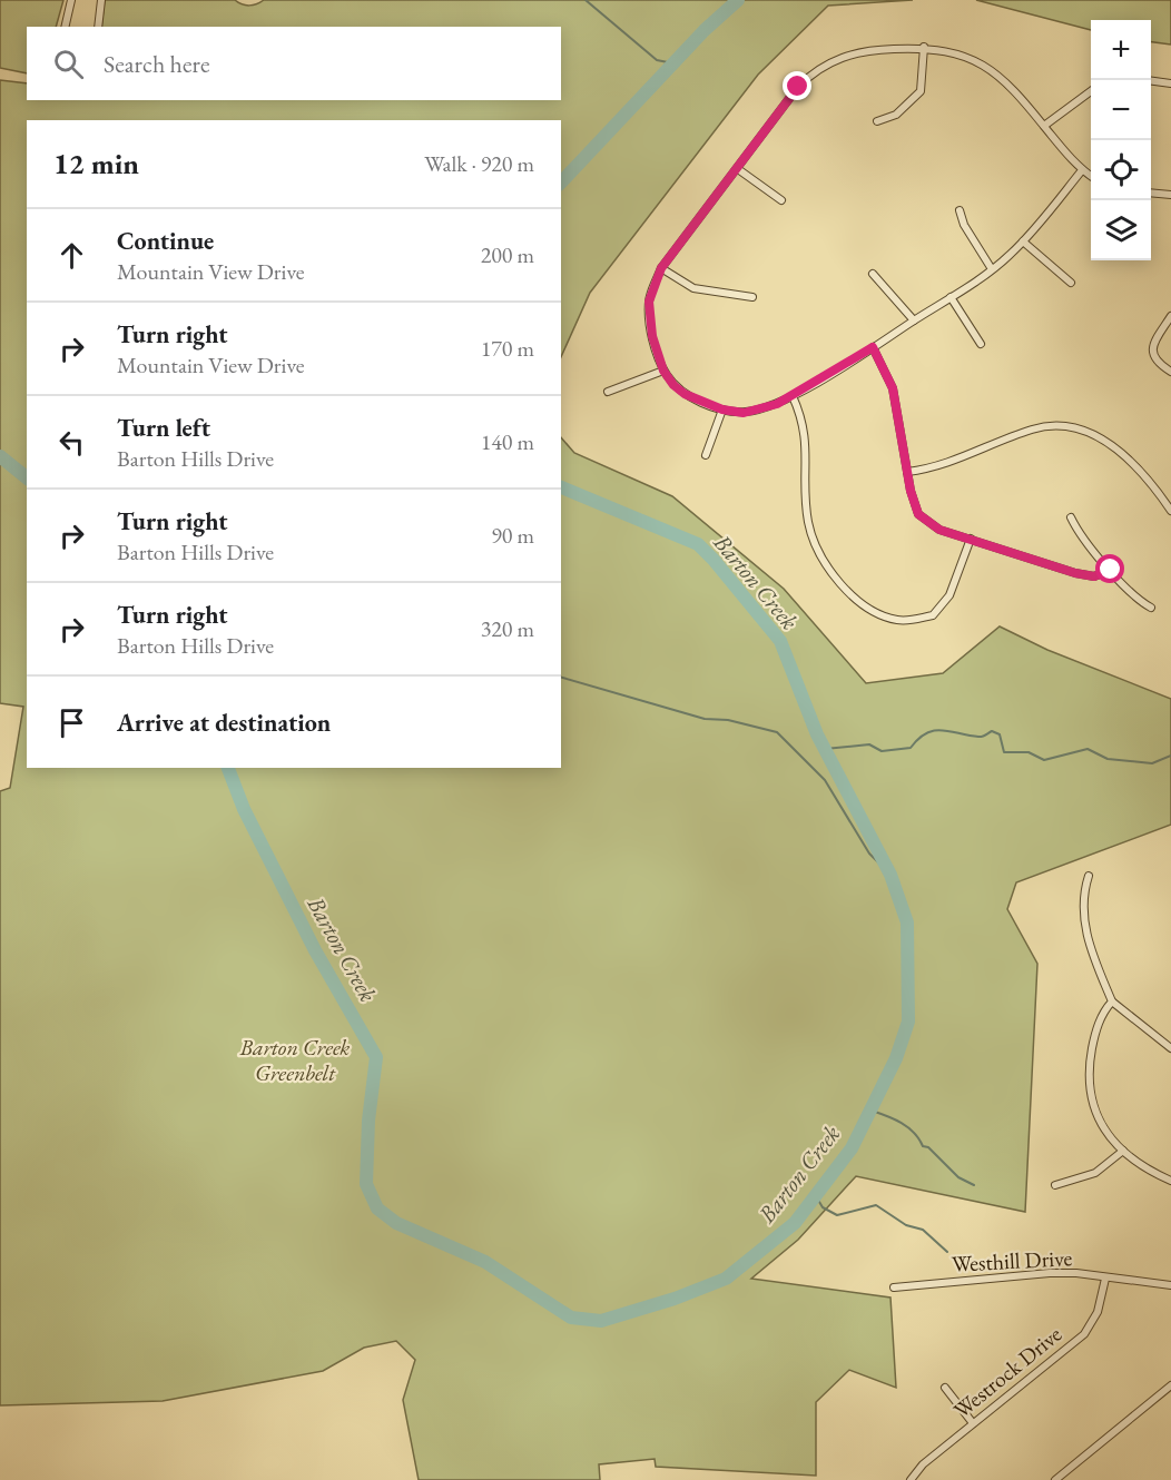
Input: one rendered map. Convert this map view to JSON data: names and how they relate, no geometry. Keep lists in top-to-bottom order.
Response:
{
  "streets": {
    "street": ["Westhill Drive", "Westrock Drive"]
  },
  "crossings": [
    ["Westhill Drive", "Westrock Drive"]
  ],
  "water": ["Barton Creek"],
  "parks": ["Barton Creek Greenbelt"],
  "page": {
    "map_buttons": ["+", "−"],
    "search": "Search here",
    "heading": ["12 min", "Walk · 920 m"],
    "list": [
      ["Continue", "Mountain View Drive", "200 m"],
      ["Turn right", "Mountain View Drive", "170 m"],
      ["Turn left", "Barton Hills Drive", "140 m"],
      ["Turn right", "Barton Hills Drive", "90 m"],
      ["Turn right", "Barton Hills Drive", "320 m"],
      "Arrive at destination"
    ]
  }
}
